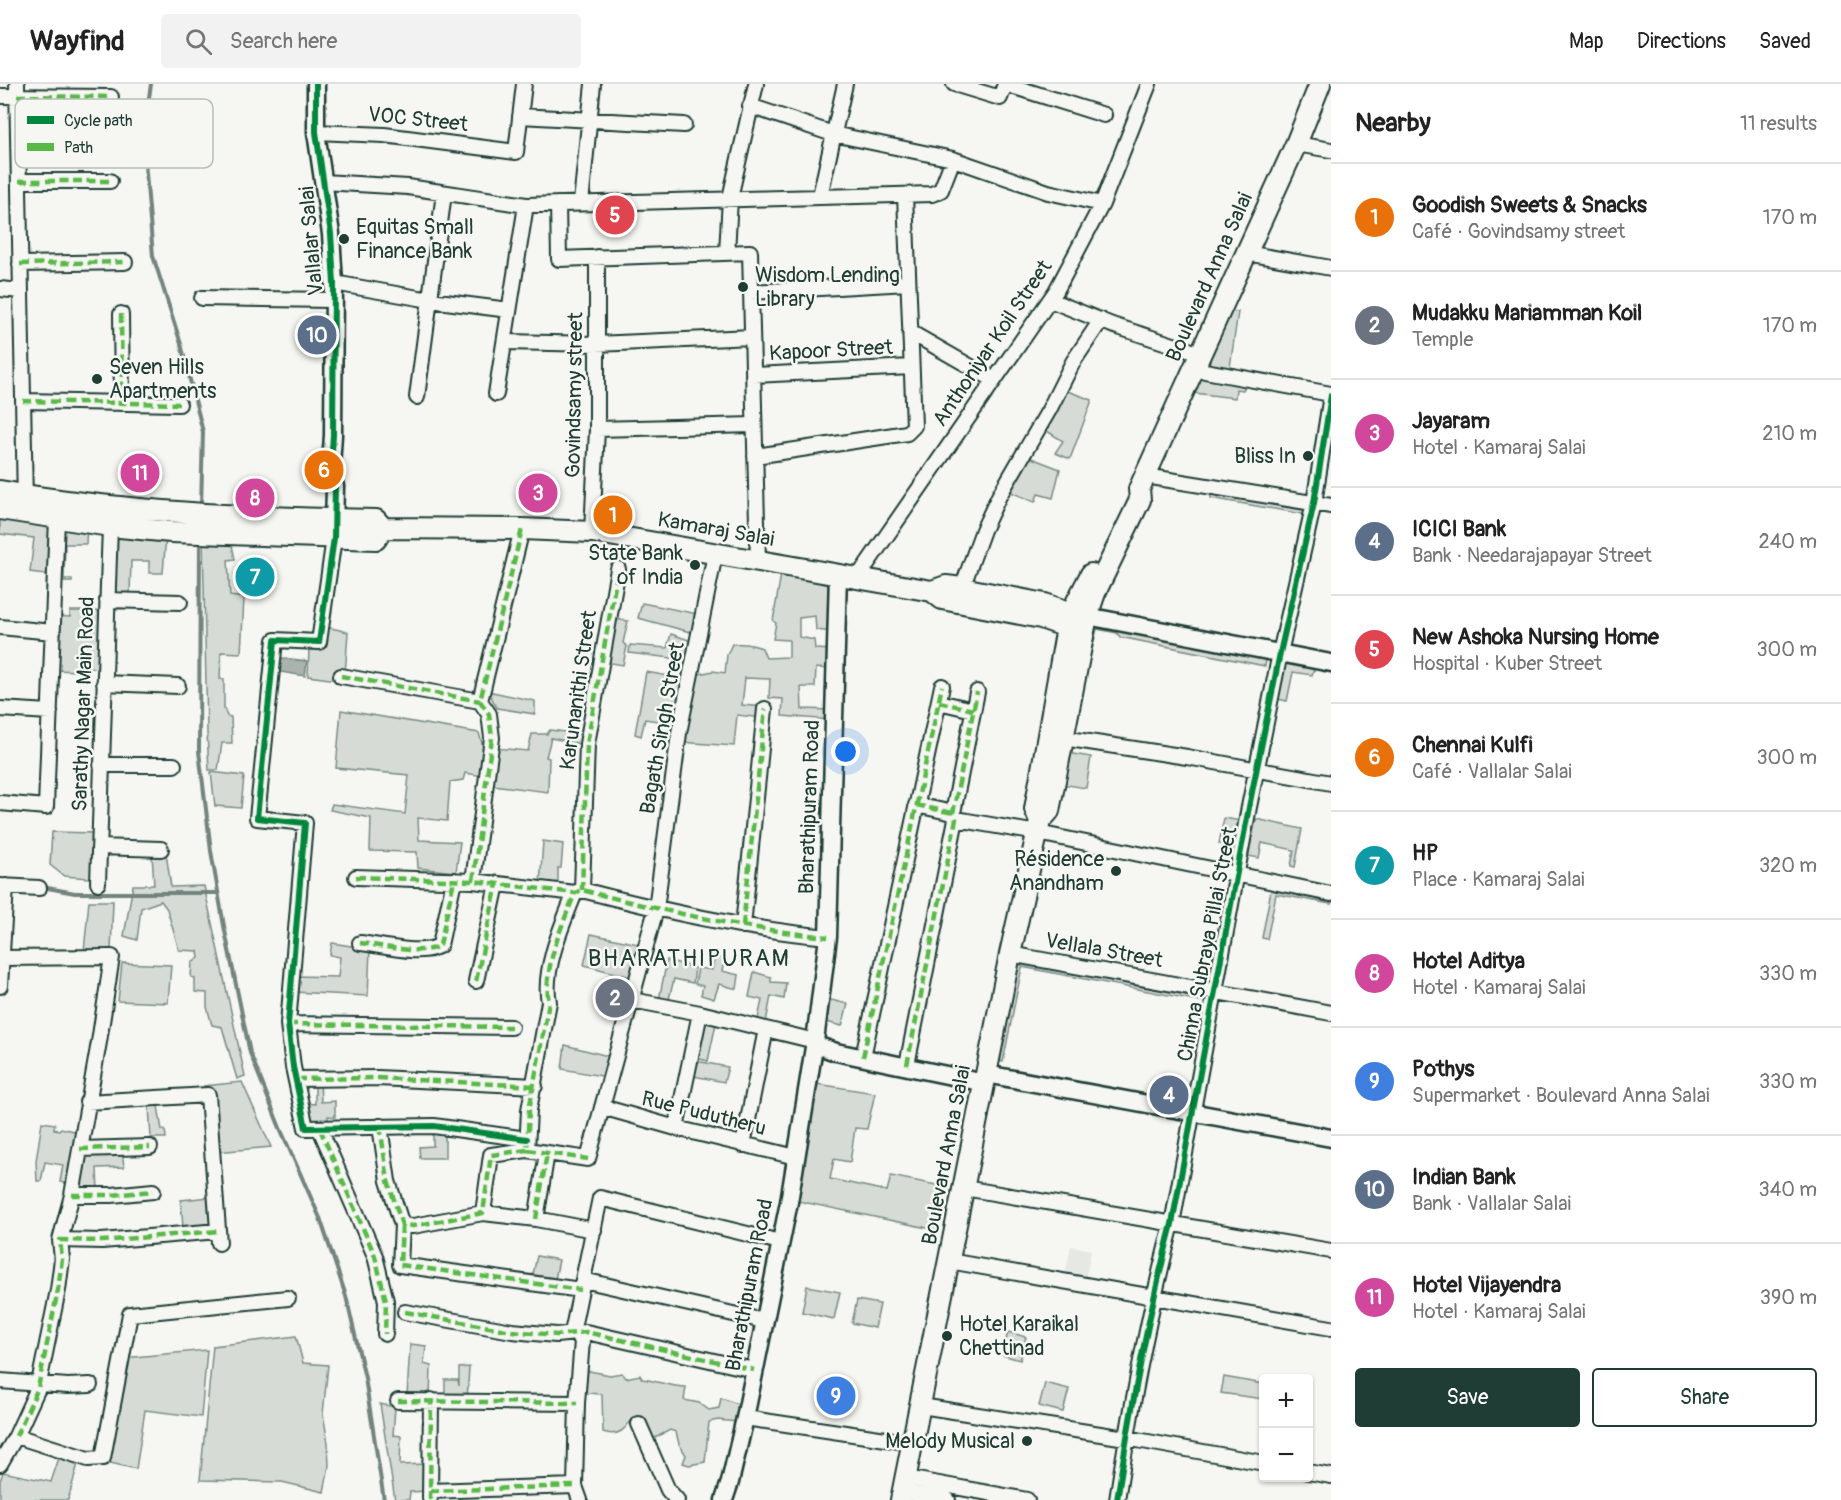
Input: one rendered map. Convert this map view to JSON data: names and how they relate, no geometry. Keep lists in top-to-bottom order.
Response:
{
  "streets": {
    "main road": ["Boulevard Anna Salai", "Kamaraj Salai"],
    "street": [
      "VOC Street",
      "Vallalar Salai",
      "Anthoniyar Koil Street",
      "Kapoor Street",
      "Govindsamy street",
      "Karunanithi Street",
      "Sarathy Nagar Main Road",
      "Bagath Singh Street",
      "Bharathipuram Road",
      "Chinna Subraya Pillai Street",
      "Vellala Street",
      "Rue Pudutheru"
    ]
  },
  "crossings": [
    ["VOC Street", "Vallalar Salai"],
    ["Vallalar Salai", "Kamaraj Salai"],
    ["Boulevard Anna Salai", "Kamaraj Salai"],
    ["Boulevard Anna Salai", "Vellala Street"],
    ["Anthoniyar Koil Street", "Kamaraj Salai"],
    ["Anthoniyar Koil Street", "Bharathipuram Road"],
    ["Govindsamy street", "Kamaraj Salai"],
    ["Kamaraj Salai", "Sarathy Nagar Main Road"],
    ["Kamaraj Salai", "Bagath Singh Street"],
    ["Kamaraj Salai", "Bharathipuram Road"],
    ["Bagath Singh Street", "Rue Pudutheru"],
    ["Bharathipuram Road", "Rue Pudutheru"],
    ["Chinna Subraya Pillai Street", "Vellala Street"]
  ],
  "districts": ["BHARATHIPURAM"],
  "places": [
    "Equitas Small Finance Bank",
    "Wisdom Lending Library",
    "Seven Hills Apartments",
    "Bliss In",
    "State Bank of India",
    "Résidence Anandham",
    "Hotel Karaikal Chettinad",
    "Melody Musical"
  ],
  "legend": ["Cycle path", "Path"],
  "page": {
    "header": "Wayfind",
    "search": "Search here",
    "nav": ["Map", "Directions", "Saved"],
    "heading": ["Nearby", "11 results"],
    "list": [
      {
        "mark": "1",
        "name": "Goodish Sweets & Snacks",
        "note": "Café · Govindsamy street",
        "value": "170 m"
      },
      {
        "mark": "2",
        "name": "Mudakku Mariamman Koil",
        "note": "Temple",
        "value": "170 m"
      },
      {
        "mark": "3",
        "name": "Jayaram",
        "note": "Hotel · Kamaraj Salai",
        "value": "210 m"
      },
      {
        "mark": "4",
        "name": "ICICI Bank",
        "note": "Bank · Needarajapayar Street",
        "value": "240 m"
      },
      {
        "mark": "5",
        "name": "New Ashoka Nursing Home",
        "note": "Hospital · Kuber Street",
        "value": "300 m"
      },
      {
        "mark": "6",
        "name": "Chennai Kulfi",
        "note": "Café · Vallalar Salai",
        "value": "300 m"
      },
      {
        "mark": "7",
        "name": "HP",
        "note": "Place · Kamaraj Salai",
        "value": "320 m"
      },
      {
        "mark": "8",
        "name": "Hotel Aditya",
        "note": "Hotel · Kamaraj Salai",
        "value": "330 m"
      },
      {
        "mark": "9",
        "name": "Pothys",
        "note": "Supermarket · Boulevard Anna Salai",
        "value": "330 m"
      },
      {
        "mark": "10",
        "name": "Indian Bank",
        "note": "Bank · Vallalar Salai",
        "value": "340 m"
      },
      {
        "mark": "11",
        "name": "Hotel Vijayendra",
        "note": "Hotel · Kamaraj Salai",
        "value": "390 m"
      }
    ],
    "pins": [
      "5",
      "10",
      "6",
      "11",
      "3",
      "8",
      "1",
      "7",
      "2",
      "4",
      "9"
    ],
    "buttons": ["Save", "Share"],
    "map_buttons": ["+", "−"]
  }
}
